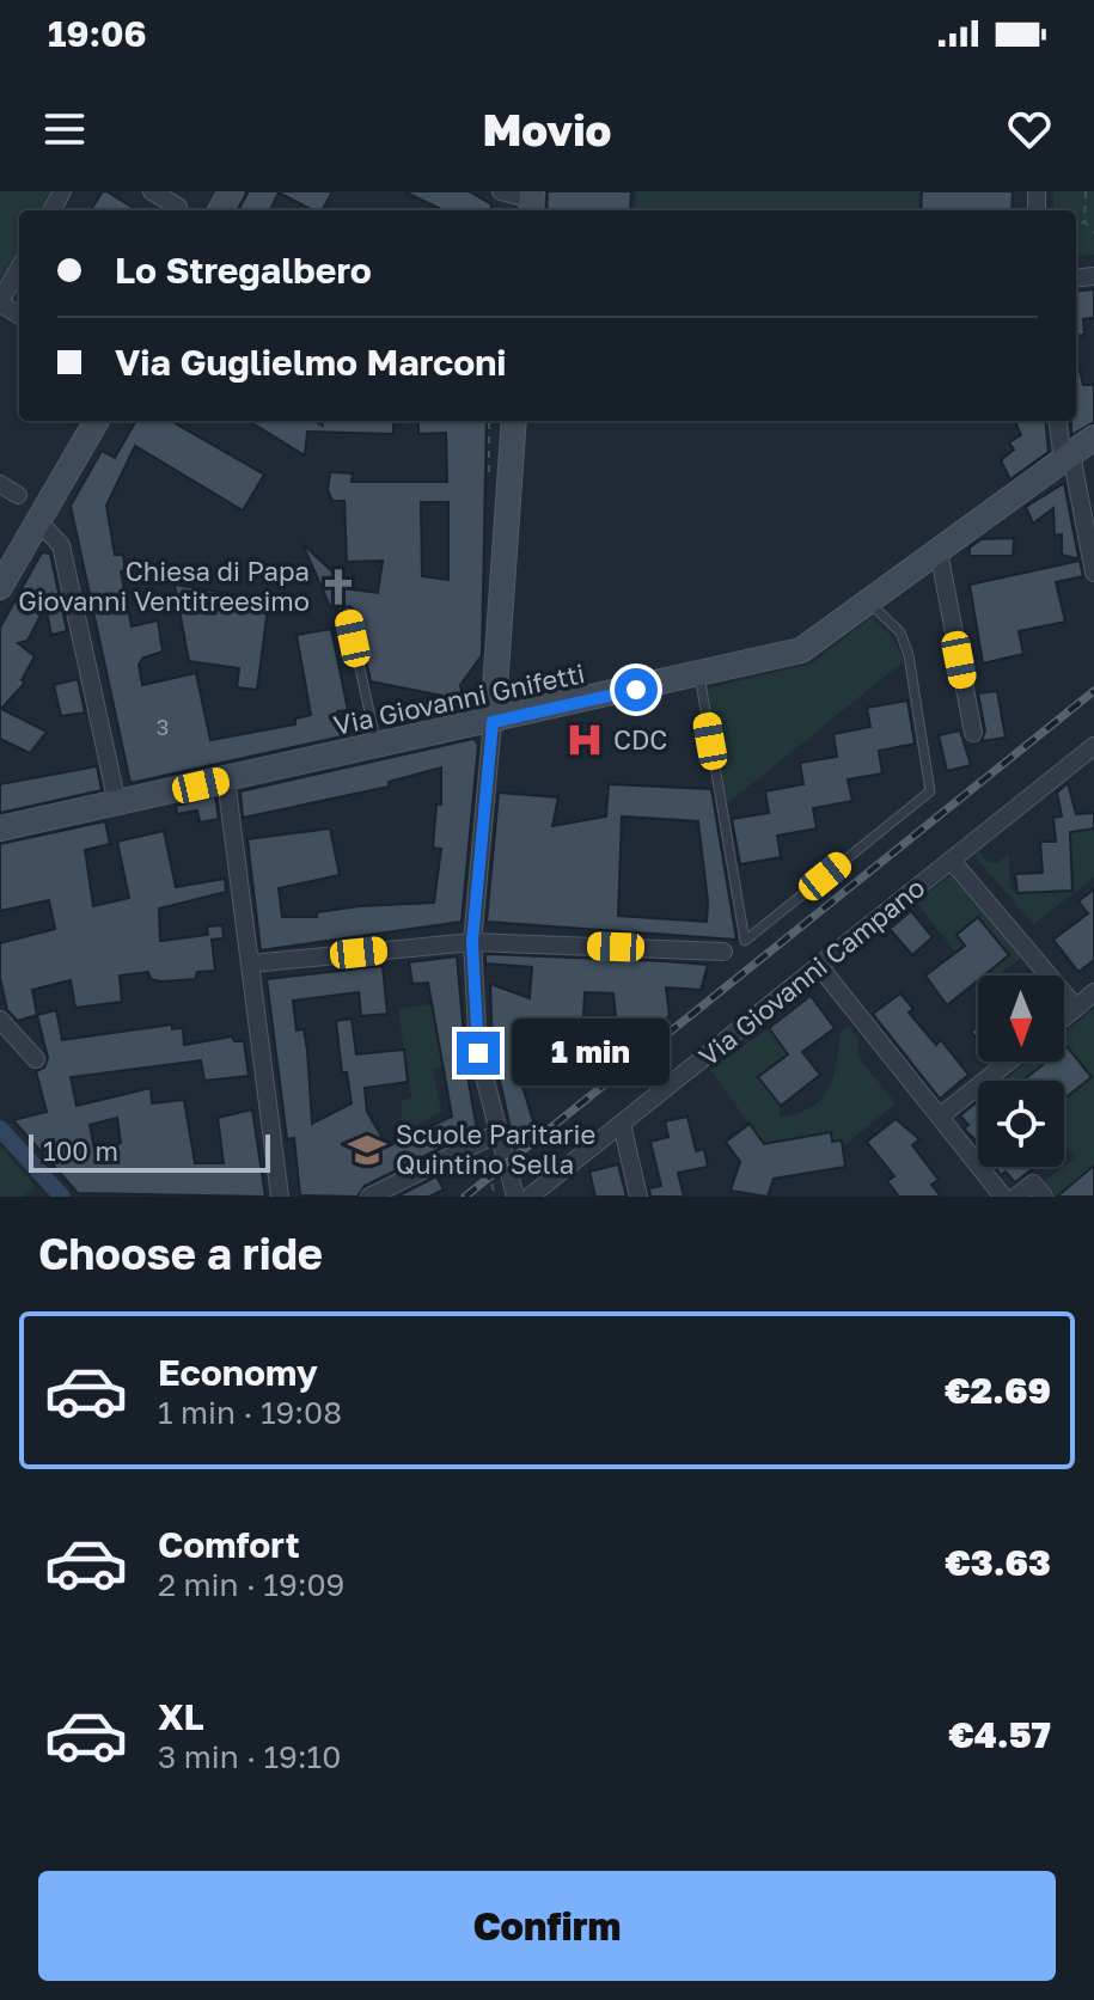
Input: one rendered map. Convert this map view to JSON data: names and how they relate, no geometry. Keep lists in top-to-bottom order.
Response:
{
  "streets": {
    "main road": ["Via Giovanni Gnifetti"],
    "street": ["Via Giovanni Campano"]
  },
  "places": {
    "church": ["Chiesa di Papa Giovanni Ventitreesimo"],
    "hospital": ["CDC"],
    "school or university": ["Scuole Paritarie Quintino Sella"]
  },
  "house_numbers": ["3"],
  "scale_bar": "100 m",
  "north": "bottom",
  "page": {
    "status": "19:06",
    "header": "Movio",
    "banner": ["Lo Stregalbero", "Via Guglielmo Marconi"],
    "bubble": "1 min",
    "scale": "100 m",
    "heading": "Choose a ride",
    "list": [
      {
        "name": "Economy",
        "note": "1 min · 19:08",
        "value": "€2.69"
      },
      {
        "name": "Comfort",
        "note": "2 min · 19:09",
        "value": "€3.63"
      },
      {
        "name": "XL",
        "note": "3 min · 19:10",
        "value": "€4.57"
      }
    ],
    "buttons": "Confirm"
  }
}
